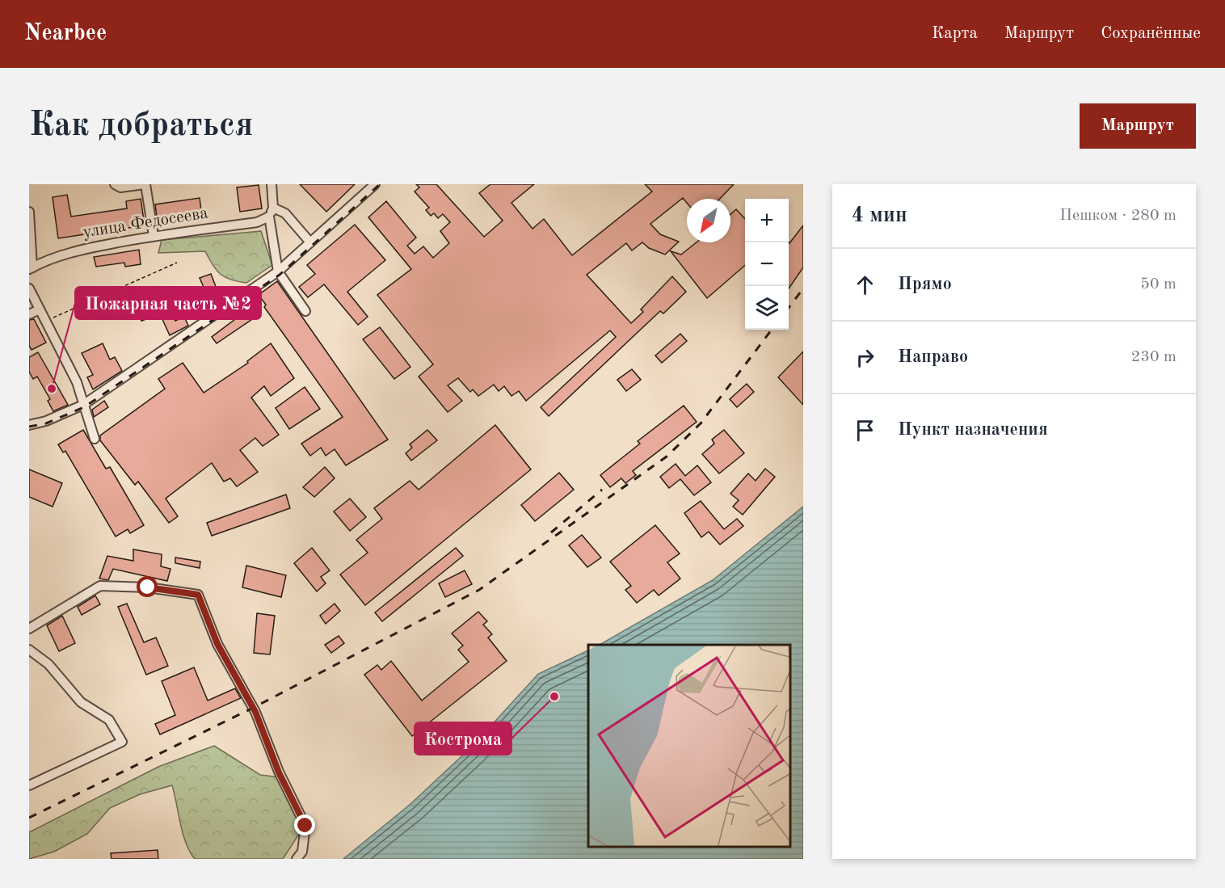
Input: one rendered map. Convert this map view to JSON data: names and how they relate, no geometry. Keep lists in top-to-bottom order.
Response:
{
  "streets": {
    "street": ["улица Федосеева"]
  },
  "places": ["Пожарная часть №2", "Кострома"],
  "north": "bottom left",
  "page": {
    "header": "Nearbee",
    "nav": ["Карта", "Маршрут", "Сохранённые"],
    "buttons": "Маршрут",
    "title": "Как добраться",
    "heading": ["4 мин", "Пешком · 280 m"],
    "map_buttons": ["+", "−"],
    "list": [
      ["Прямо", "50 m"],
      ["Направо", "230 m"],
      "Пункт назначения"
    ]
  }
}
